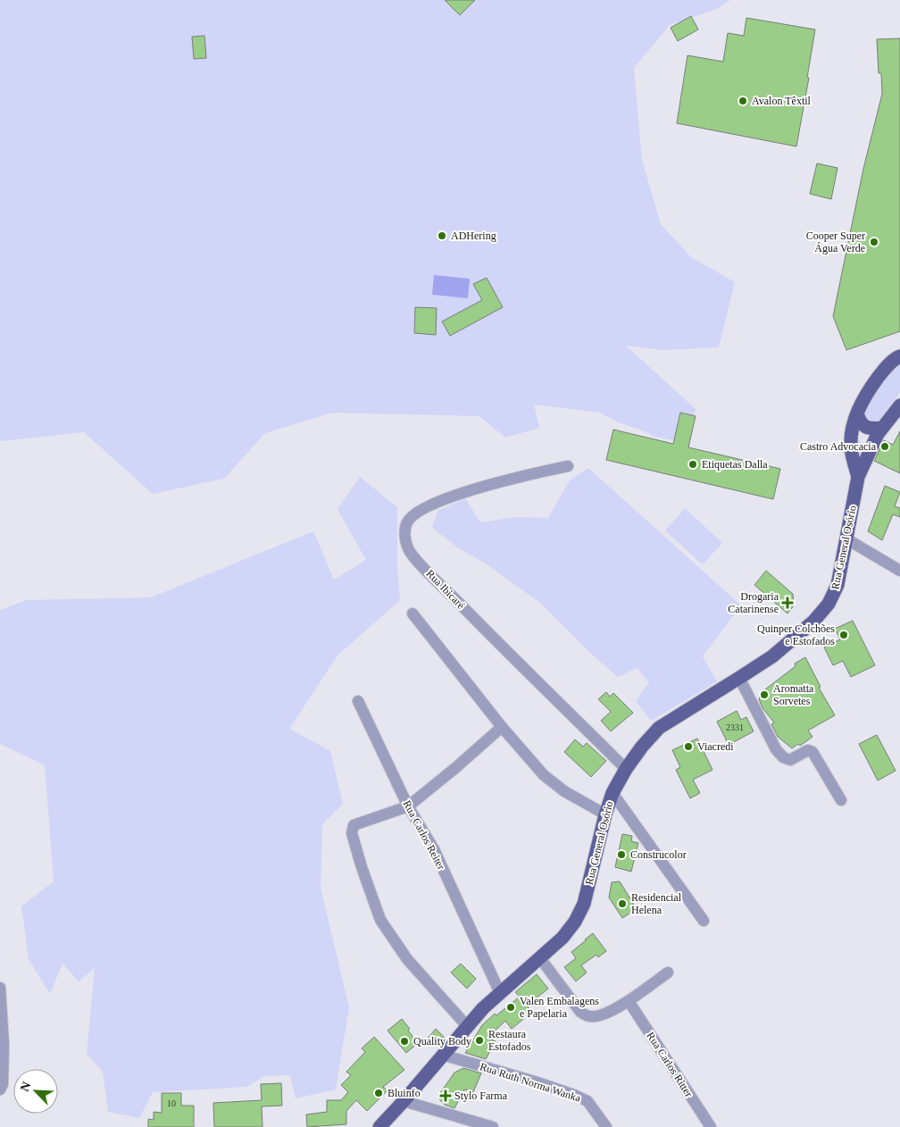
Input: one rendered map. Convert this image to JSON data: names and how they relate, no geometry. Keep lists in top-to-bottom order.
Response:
{
  "streets": {
    "main road": ["Rua General Osório"],
    "street": [
      "Rua Ibicaré",
      "Rua Carlos Reiter",
      "Rua Carlos Ritter",
      "Rua Ruth Norma Wanka"
    ]
  },
  "crossings": [
    ["Rua General Osório", "Rua Ibicaré"],
    ["Rua General Osório", "Rua Carlos Reiter"],
    ["Rua General Osório", "Rua Ruth Norma Wanka"]
  ],
  "places": {
    "other": [
      "Avalon Têxtil",
      "ADHering",
      "Cooper Super Água Verde",
      "Castro Advocacia",
      "Etiquetas Dalla",
      "Quinper Colchões e Estofados",
      "Aromatta Sorvetes",
      "Viacredi",
      "Construcolor",
      "Residencial Helena",
      "Valen Embalagens e Papelaria",
      "Restaura Estofados",
      "Quality Body",
      "Bluinfo"
    ],
    "health": ["Drogaria Catarinense", "Stylo Farma"]
  },
  "house_numbers": ["2331", "10"],
  "north": "top left"
}
